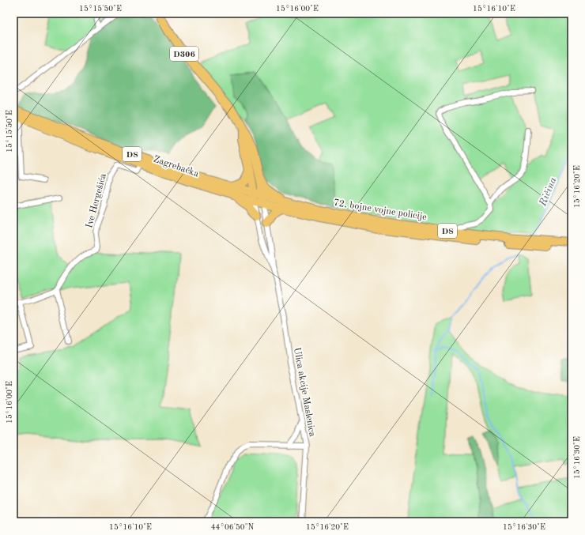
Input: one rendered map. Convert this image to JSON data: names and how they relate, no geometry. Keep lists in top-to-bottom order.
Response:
{
  "streets": {
    "main road": [
      "D306",
      "D8",
      "Zagrebačka",
      "72. bojne vojne policije"
    ],
    "street": ["Ive Hergešića", "Ulica akcije Maslenica"]
  },
  "crossings": [
    ["D306", "Zagrebačka"],
    ["D306", "72. bojne vojne policije"],
    ["Zagrebačka", "Ive Hergešića"],
    ["Zagrebačka", "72. bojne vojne policije"],
    ["Zagrebačka", "Ulica akcije Maslenica"],
    ["72. bojne vojne policije", "Ulica akcije Maslenica"]
  ],
  "water": ["Ričina"],
  "coordinates": [
    "15°15'50\"E",
    "15°16'00\"E",
    "15°16'10\"E",
    "15°16'20\"E",
    "15°16'30\"E",
    "44°06'50\"N"
  ]
}
